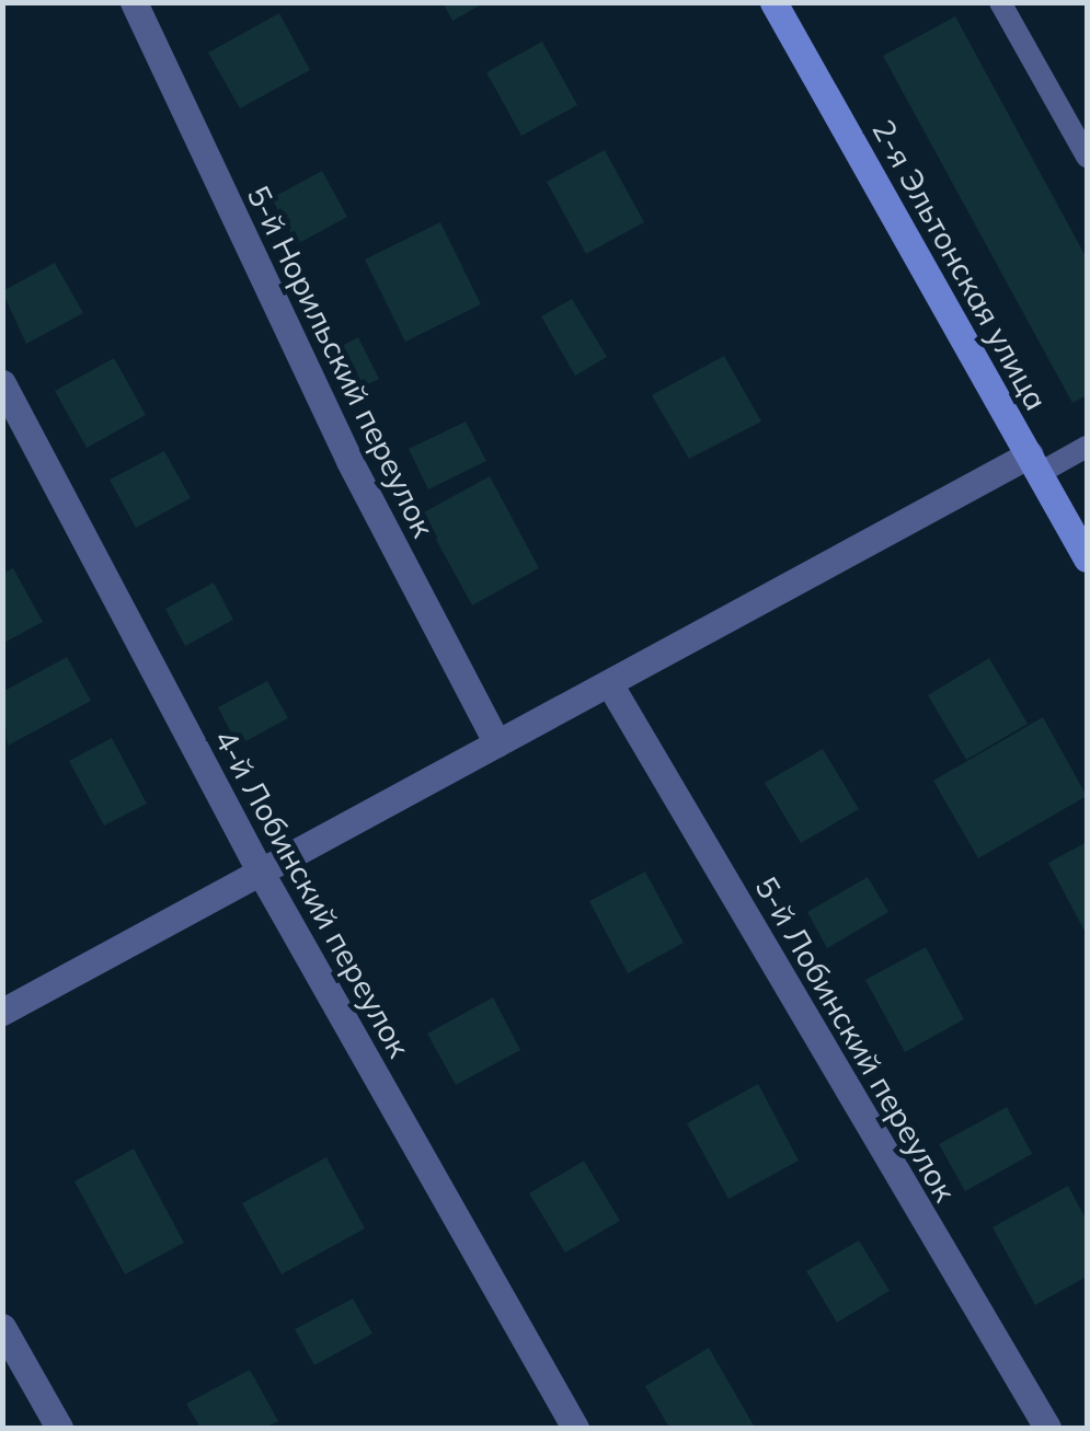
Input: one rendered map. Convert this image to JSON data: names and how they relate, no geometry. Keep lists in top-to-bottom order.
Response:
{
  "streets": {
    "street": [
      "2-я Эльтонская улица",
      "5-й Норильский переулок",
      "4-й Лобинский переулок",
      "5-й Лобинский переулок"
    ]
  }
}
